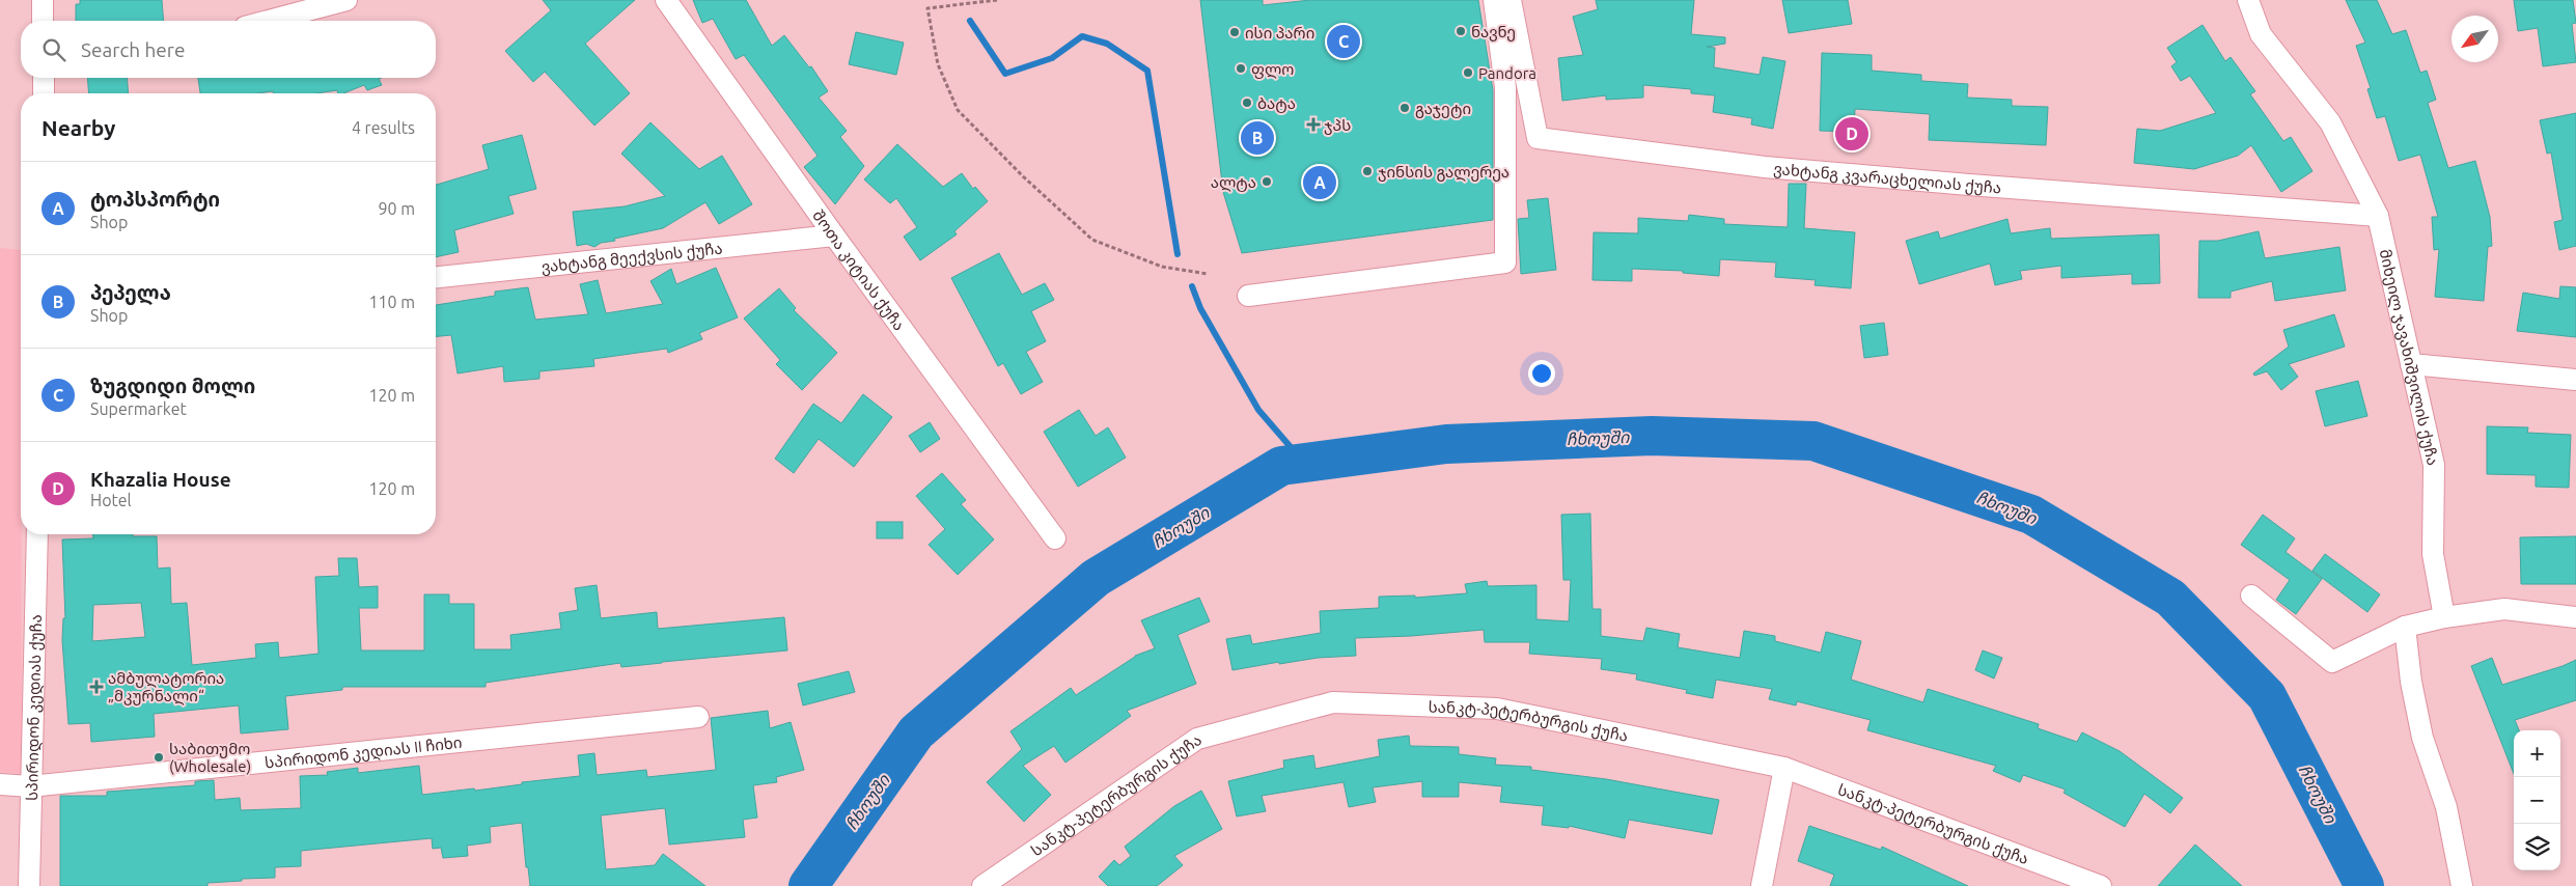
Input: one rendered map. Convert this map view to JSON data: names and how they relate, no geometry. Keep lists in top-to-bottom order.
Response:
{
  "streets": {
    "street": [
      "ვახტანგ კვარაცხელიას ქუჩა",
      "ვახტანგ მეექვსის ქუჩა",
      "შოთა კიტიას ქუჩა",
      "მიხეილ ჯავახიშვილის ქუჩა",
      "სპირიდონ კედიას ქუჩა",
      "სანკტ-პეტერბურგის ქუჩა",
      "სპირიდონ კედიას II ჩიხი"
    ]
  },
  "crossings": [
    ["ვახტანგ კვარაცხელიას ქუჩა", "მიხეილ ჯავახიშვილის ქუჩა"],
    ["ვახტანგ მეექვსის ქუჩა", "შოთა კიტიას ქუჩა"],
    ["სპირიდონ კედიას ქუჩა", "სპირიდონ კედიას II ჩიხი"]
  ],
  "water": ["ჩხოუში"],
  "places": {
    "other": [
      "ნავნე",
      "ისი პარი",
      "ფლო",
      "Pandora",
      "ბატა",
      "გაჯეტი",
      "ჯინსის გალერეა",
      "ალტა",
      "საბითუმო (Wholesale)"
    ],
    "health": ["ჯპს", "ამბულატორია „მკურნალი“"]
  },
  "north": "bottom left",
  "page": {
    "search": "Search here",
    "pins": [
      "C",
      "D",
      "B",
      "A"
    ],
    "heading": ["Nearby", "4 results"],
    "list": [
      {
        "mark": "A",
        "name": "ტოპსპორტი",
        "note": "Shop",
        "value": "90 m"
      },
      {
        "mark": "B",
        "name": "პეპელა",
        "note": "Shop",
        "value": "110 m"
      },
      {
        "mark": "C",
        "name": "ზუგდიდი მოლი",
        "note": "Supermarket",
        "value": "120 m"
      },
      {
        "mark": "D",
        "name": "Khazalia House",
        "note": "Hotel",
        "value": "120 m"
      }
    ],
    "map_buttons": ["+", "−"]
  }
}
